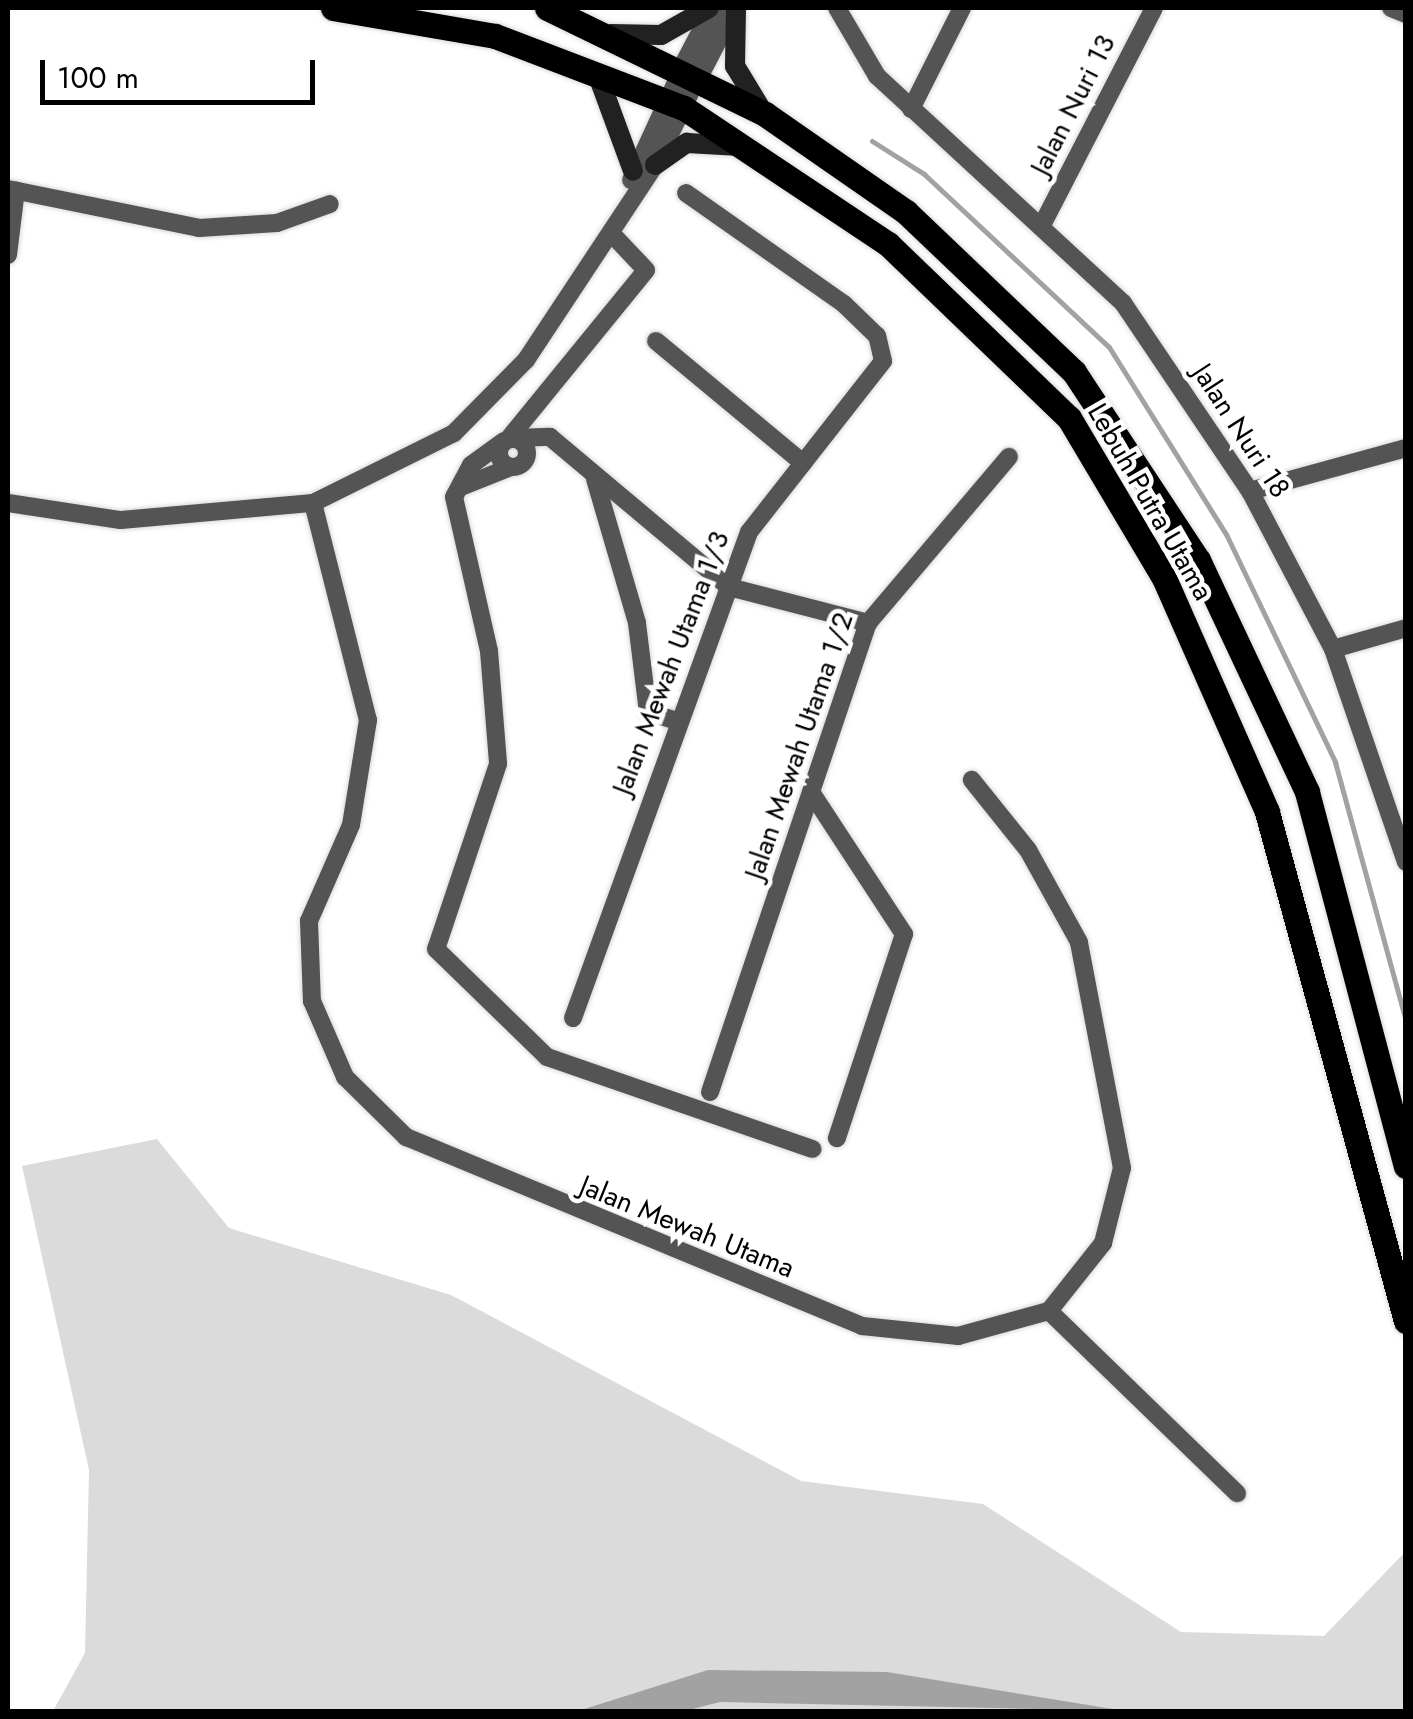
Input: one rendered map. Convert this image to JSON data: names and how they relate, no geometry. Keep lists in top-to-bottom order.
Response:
{
  "streets": {
    "main road": ["Lebuh Putra Utama"],
    "street": [
      "Jalan Nuri 13",
      "Jalan Nuri 18",
      "Jalan Mewah Utama 1/3",
      "Jalan Mewah Utama 1/2",
      "Jalan Mewah Utama"
    ]
  },
  "crossings": [
    ["Jalan Nuri 13", "Jalan Nuri 18"]
  ],
  "scale_bar": "100 m"
}
